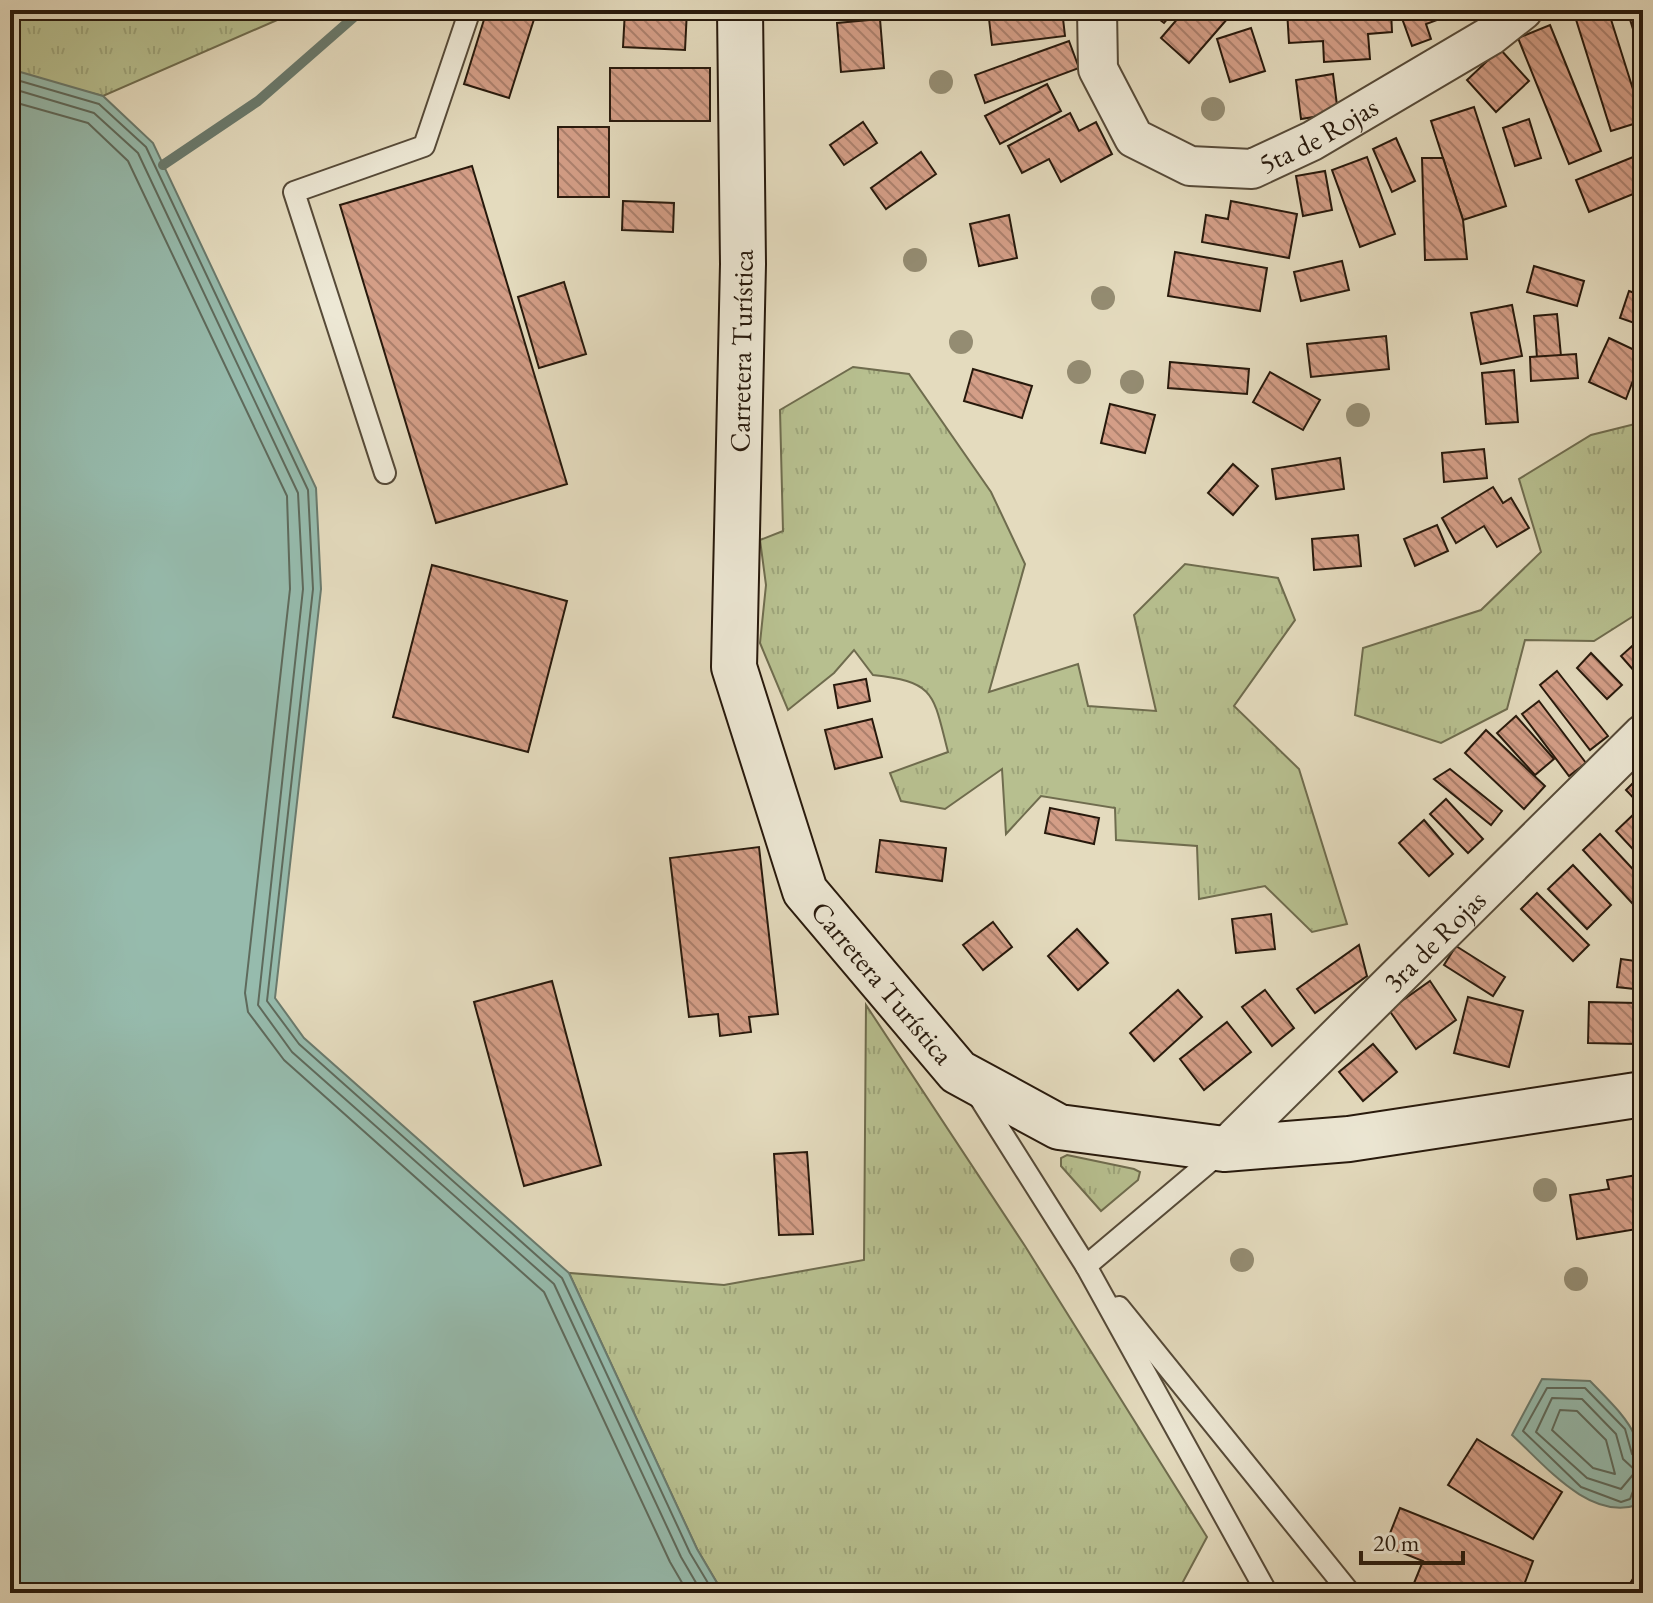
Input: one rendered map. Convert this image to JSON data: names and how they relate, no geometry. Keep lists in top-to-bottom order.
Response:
{
  "streets": {
    "main road": ["Carretera Turística"],
    "street": ["5ta de Rojas", "3ra de Rojas"]
  },
  "crossings": [
    ["Carretera Turística", "3ra de Rojas"]
  ],
  "scale_bar": "20 m"
}
